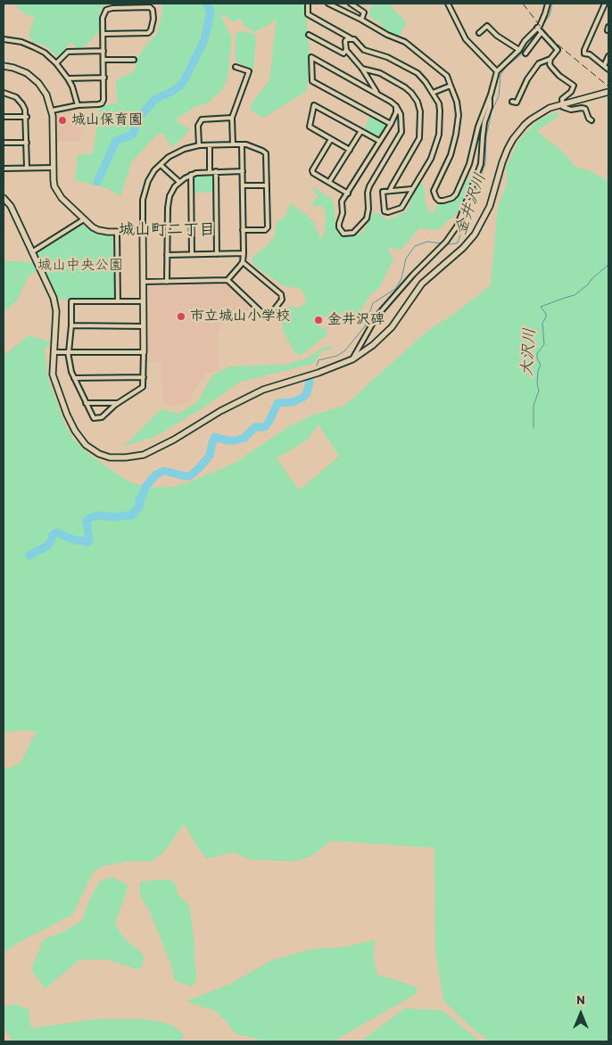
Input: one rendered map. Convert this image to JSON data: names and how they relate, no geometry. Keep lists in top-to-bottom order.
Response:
{
  "districts": ["城山町二丁目"],
  "water": ["金井沢川", "大沢川"],
  "parks": ["城山中央公園"],
  "places": ["城山保育園", "市立城山小学校", "金井沢碑"],
  "north": "top"
}
